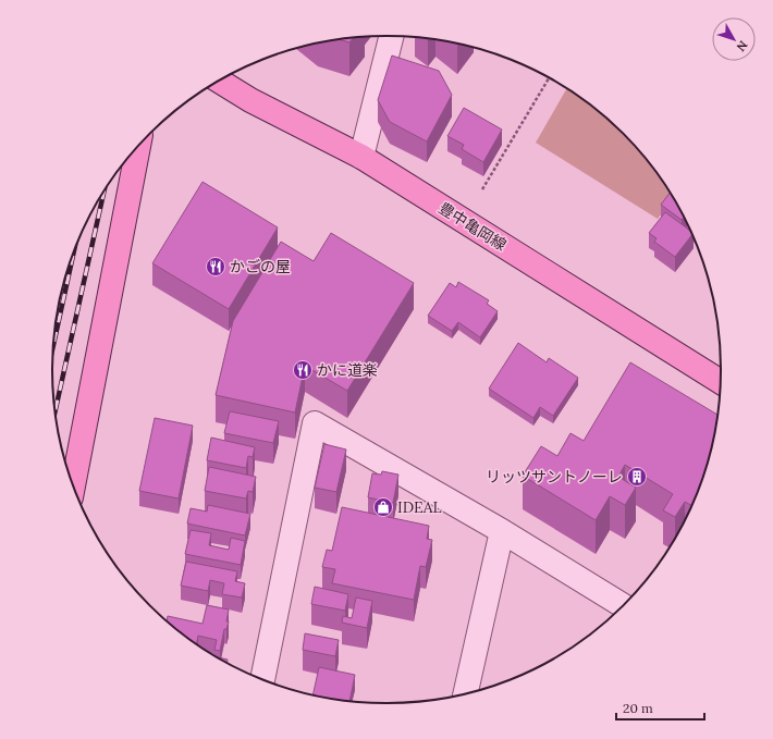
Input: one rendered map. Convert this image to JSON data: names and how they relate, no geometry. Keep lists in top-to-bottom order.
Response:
{
  "streets": {
    "main road": ["豊中亀岡線"]
  },
  "places": {
    "restaurant": ["かごの屋", "かに道楽"],
    "building": ["リッツサントノーレ"],
    "shop": ["IDEAL"]
  },
  "scale_bar": "20 m",
  "north": "bottom right"
}
